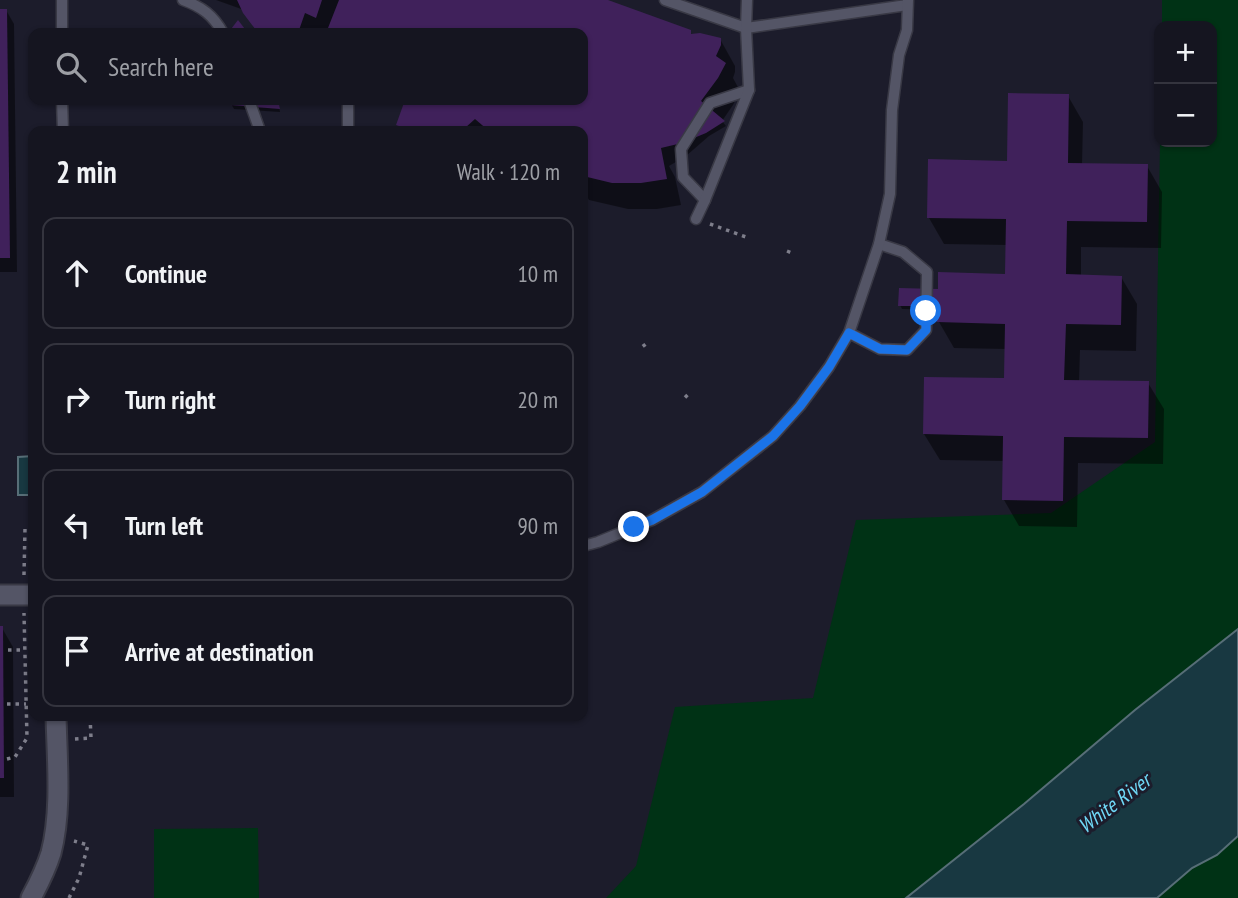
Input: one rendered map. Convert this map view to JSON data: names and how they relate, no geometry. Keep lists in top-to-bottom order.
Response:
{
  "water": ["White River"],
  "page": {
    "map_buttons": ["+", "−"],
    "search": "Search here",
    "heading": ["2 min", "Walk · 120 m"],
    "list": [
      ["Continue", "10 m"],
      ["Turn right", "20 m"],
      ["Turn left", "90 m"],
      "Arrive at destination"
    ]
  }
}
